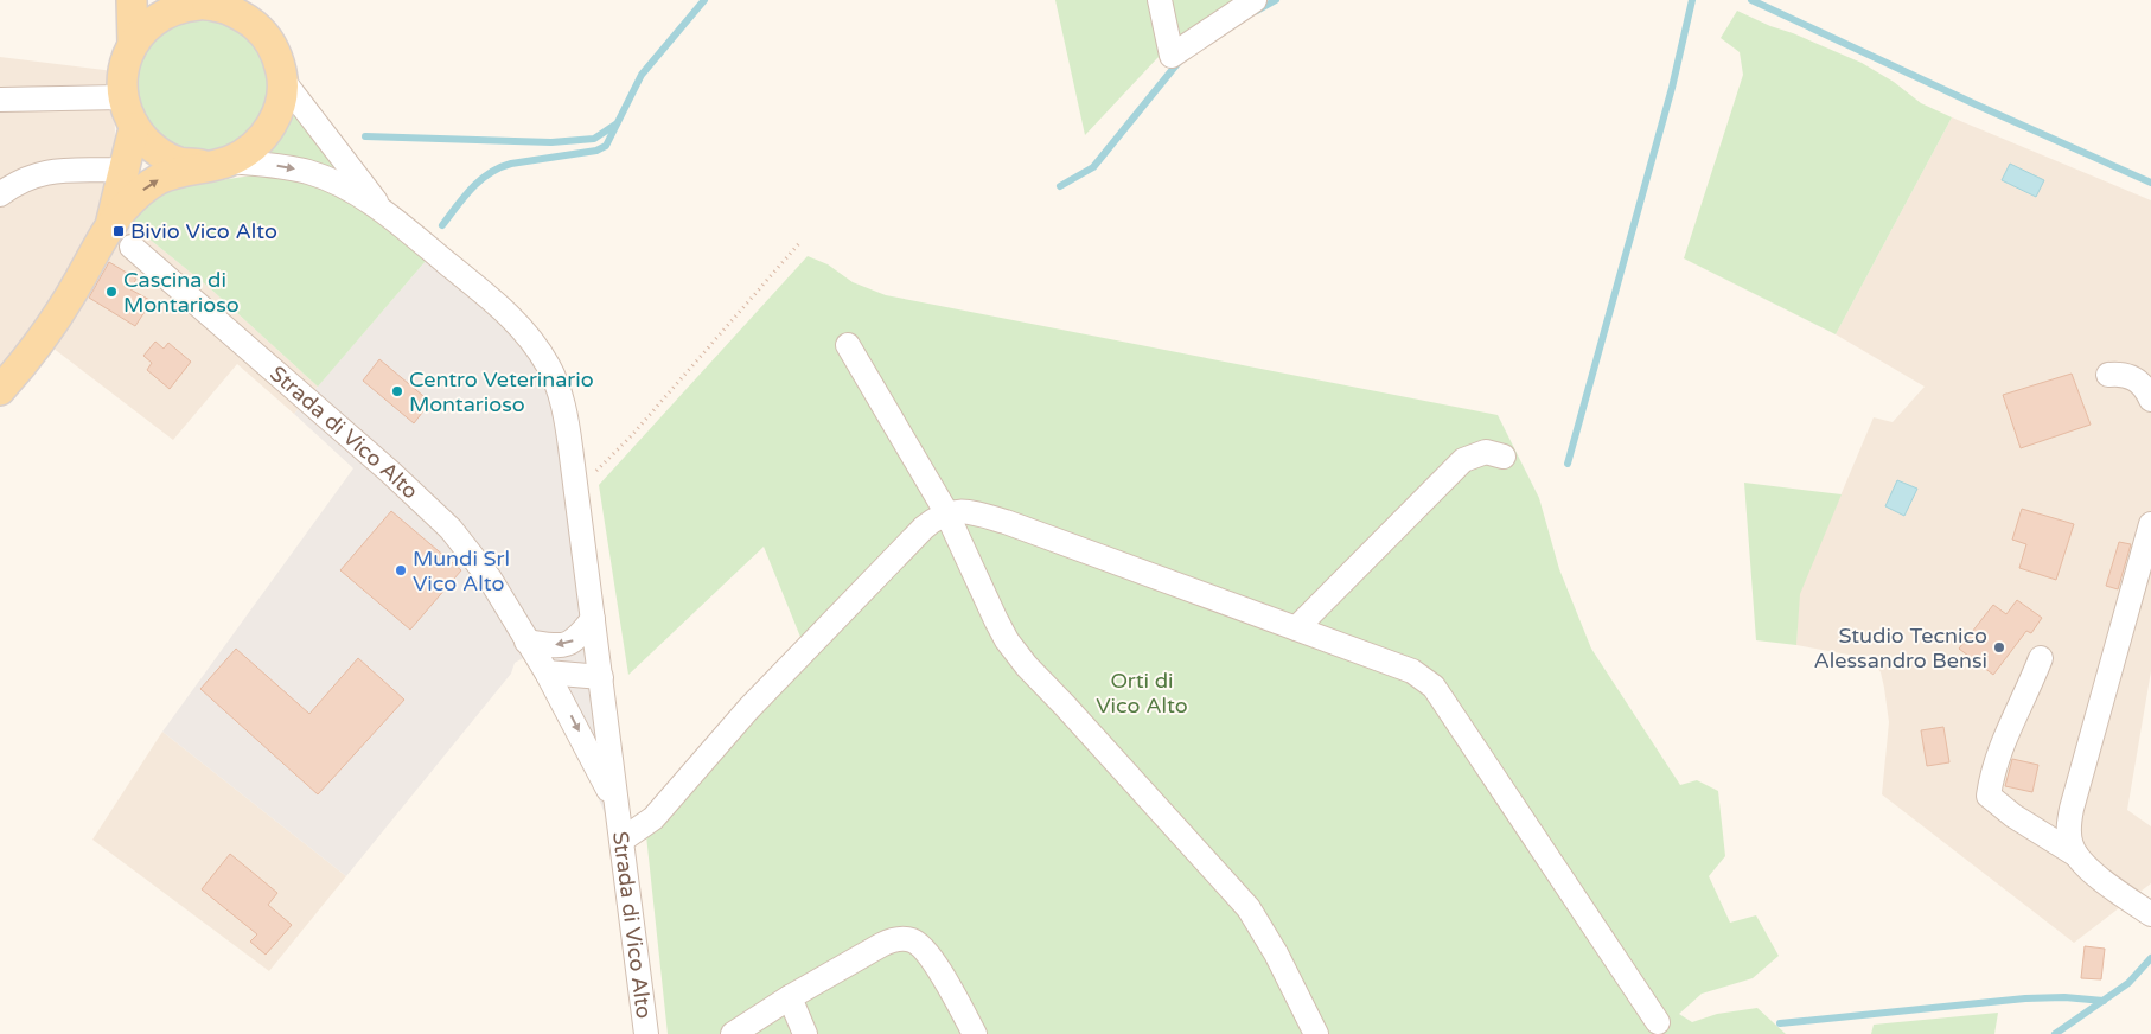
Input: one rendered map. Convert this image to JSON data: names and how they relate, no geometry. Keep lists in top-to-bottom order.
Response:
{
  "streets": {
    "street": ["Strada di Vico Alto"]
  },
  "parks": ["Orti di Vico Alto"],
  "places": {
    "transit": ["Bivio Vico Alto"],
    "other": [
      "Cascina di Montarioso",
      "Centro Veterinario Montarioso",
      "Mundi Srl Vico Alto",
      "Studio Tecnico Alessandro Bensi"
    ]
  }
}
